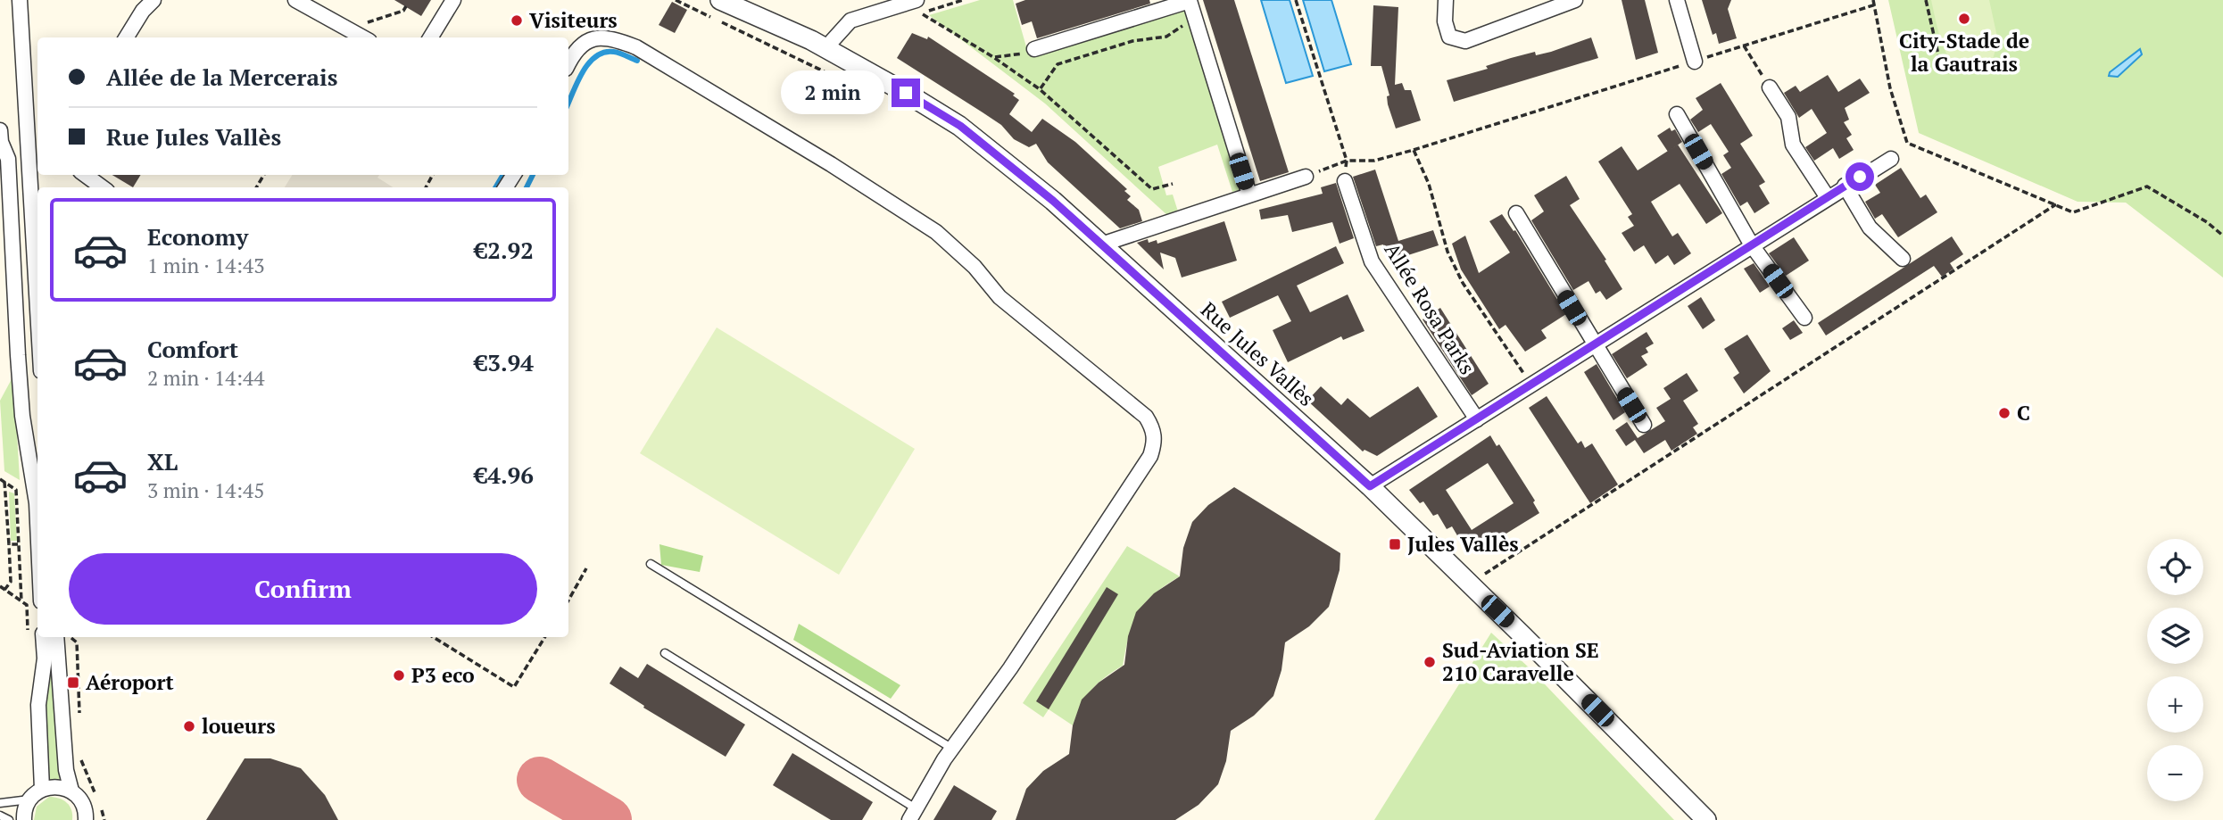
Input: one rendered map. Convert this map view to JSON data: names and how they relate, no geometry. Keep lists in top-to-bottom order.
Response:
{
  "streets": {
    "street": ["Allée Rosa Parks", "Rue Jules Vallès"]
  },
  "places": {
    "other": [
      "City-Stade de la Gautrais",
      "Visiteurs",
      "C",
      "Sud-Aviation SE 210 Caravelle",
      "P3 eco",
      "loueurs"
    ],
    "transit": ["Jules Vallès", "Aéroport"]
  },
  "page": {
    "banner": ["Allée de la Mercerais", "Rue Jules Vallès"],
    "bubble": "2 min",
    "list": [
      {
        "name": "Economy",
        "note": "1 min · 14:43",
        "value": "€2.92"
      },
      {
        "name": "Comfort",
        "note": "2 min · 14:44",
        "value": "€3.94"
      },
      {
        "name": "XL",
        "note": "3 min · 14:45",
        "value": "€4.96"
      }
    ],
    "map_buttons": ["+", "−"],
    "buttons": "Confirm"
  }
}
